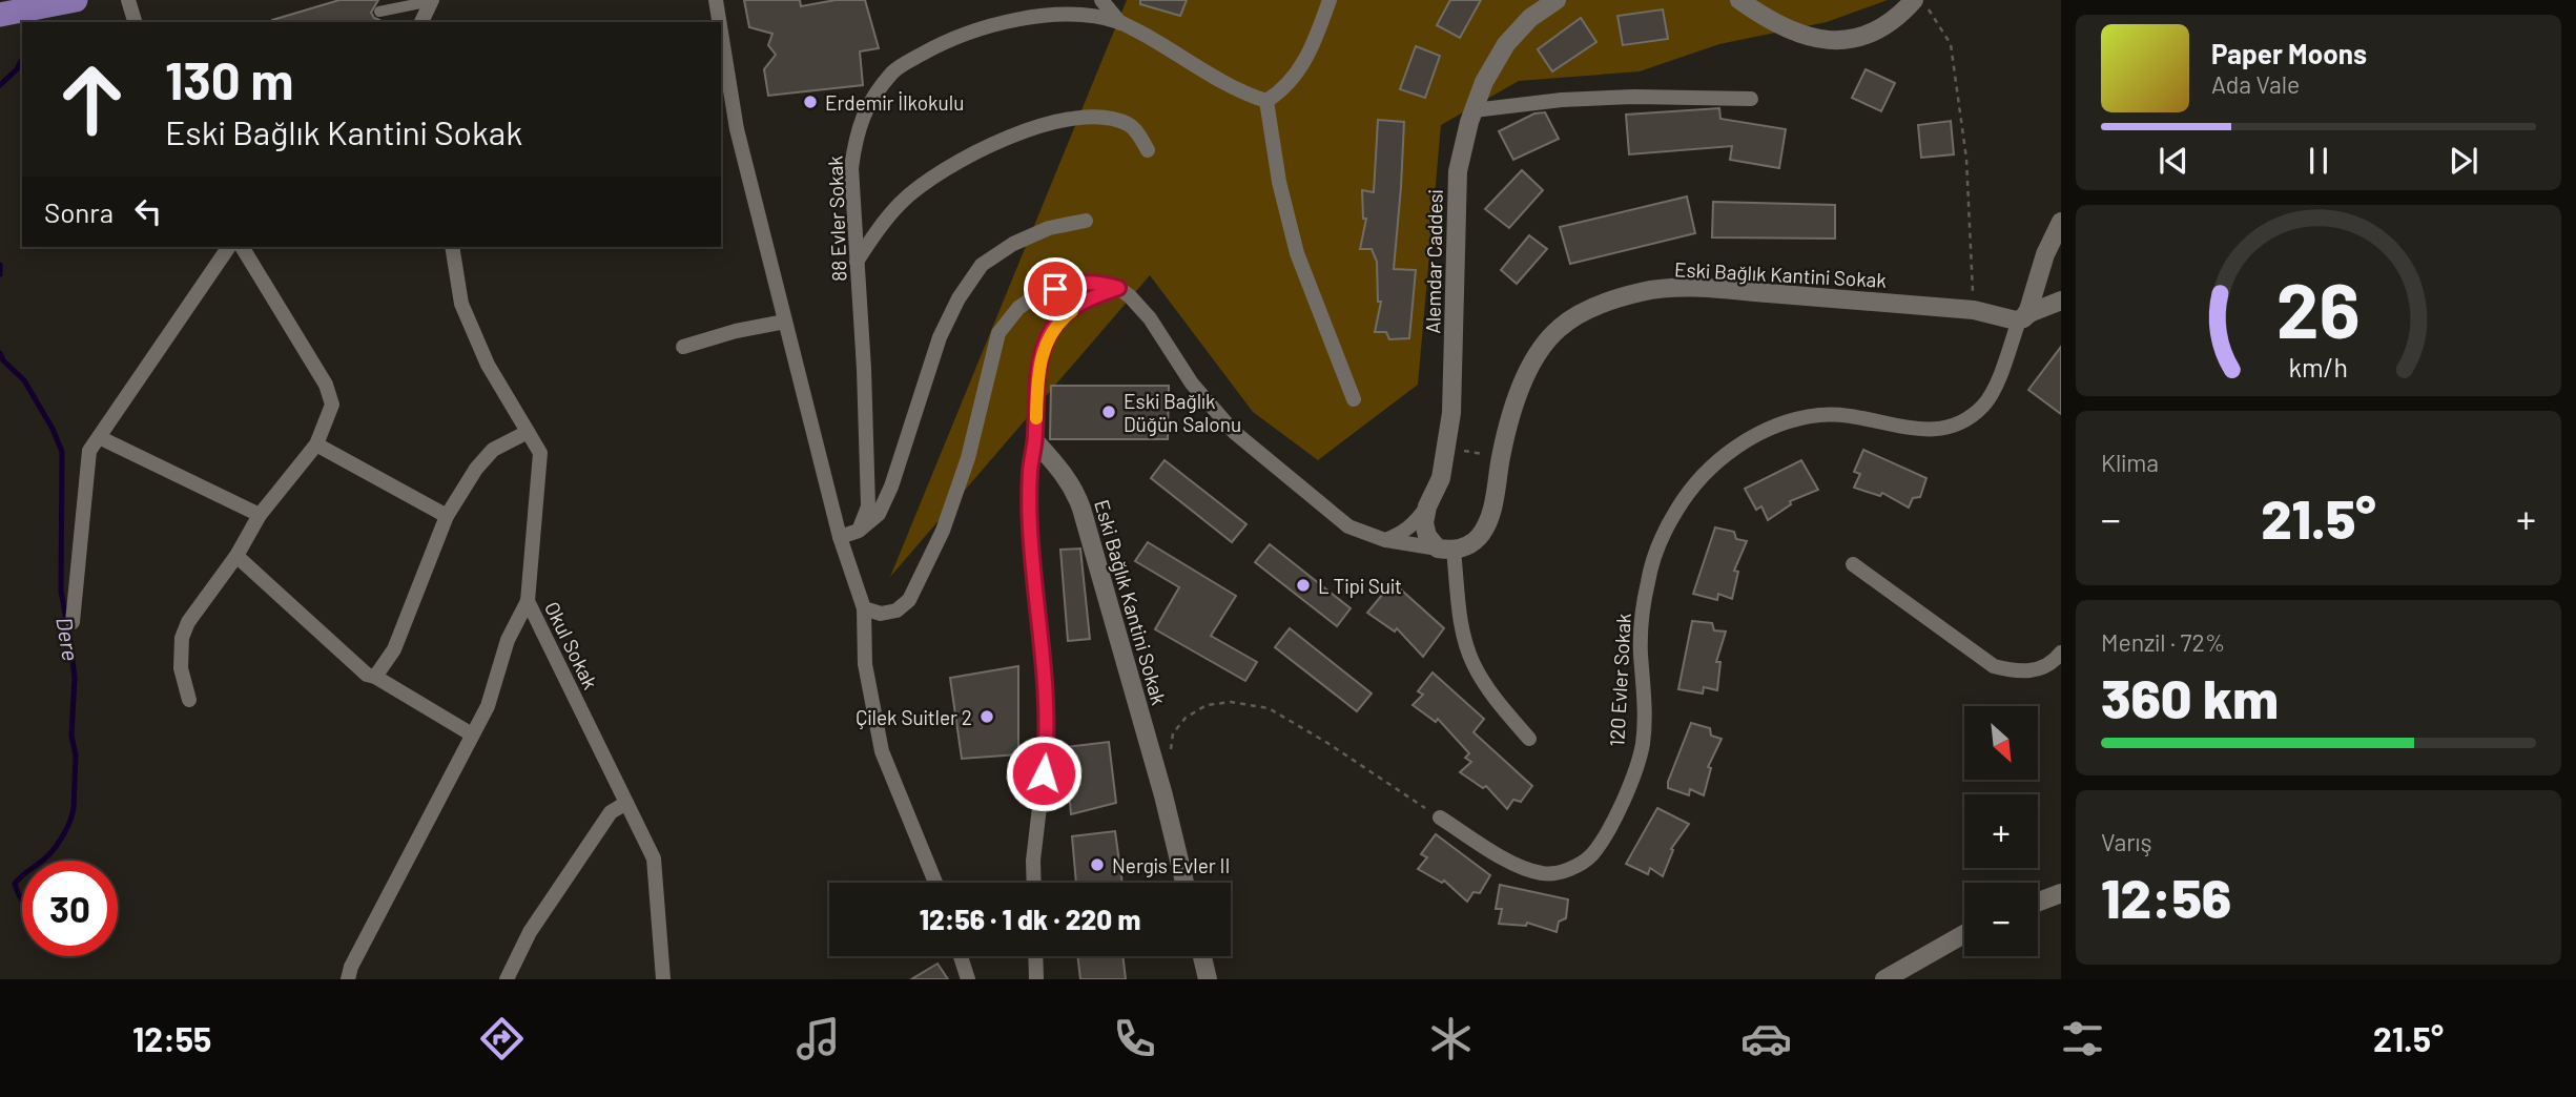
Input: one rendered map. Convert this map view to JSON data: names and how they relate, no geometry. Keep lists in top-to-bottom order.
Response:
{
  "streets": {
    "street": [
      "88 Evler Sokak",
      "Alemdar Caddesi",
      "Eski Bağlık Kantini Sokak",
      "Okul Sokak",
      "120 Evler Sokak"
    ]
  },
  "crossings": [
    ["Eski Bağlık Kantini Sokak", "120 Evler Sokak"]
  ],
  "water": ["Dere"],
  "places": [
    "Erdemir İlkokulu",
    "Eski Bağlık Düğün Salonu",
    "L Tipi Suit",
    "Çilek Suitler 2",
    "Nergis Evler II"
  ],
  "north": "bottom right",
  "page": {
    "turn": ["130 m", "Eski Bağlık Kantini Sokak"],
    "song": ["Paper Moons", "Ada Vale"],
    "then": "Sonra",
    "tile": [
      "Klima",
      ["Menzil · 72%", "360 km"],
      ["Varış", "12:56"]
    ],
    "heat": ["−", "21.5°", "+"],
    "map_buttons": ["+", "−"],
    "limit": "30",
    "trip": "12:56 · 1 dk · 220 m",
    "tabs": ["12:55", "21.5°"],
    "gauge": ["26", "km/h"]
  }
}
